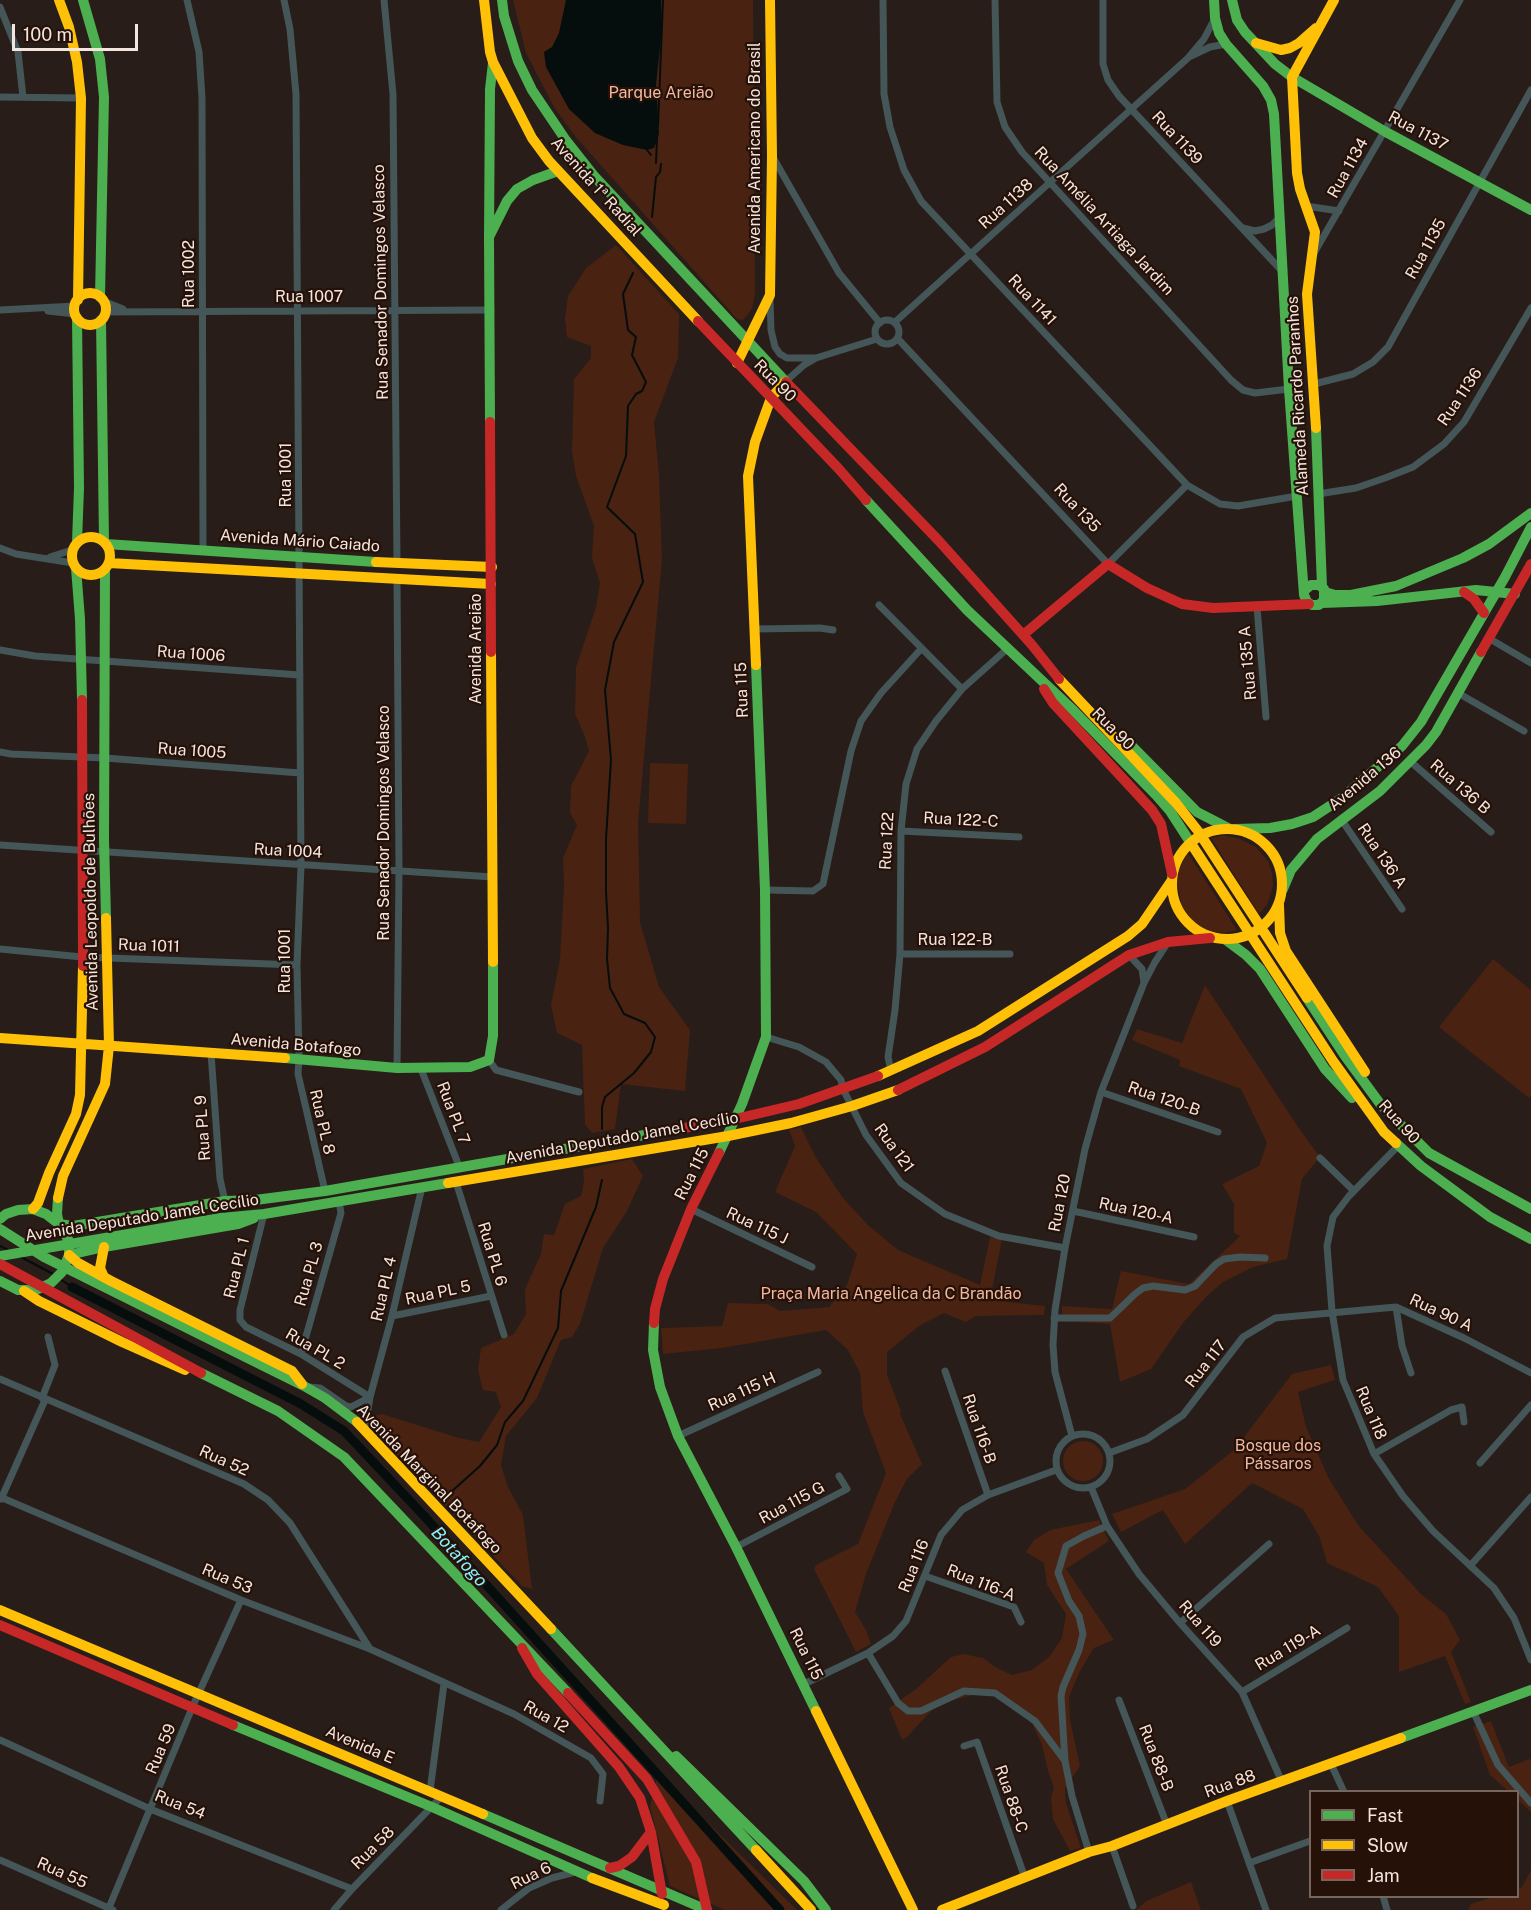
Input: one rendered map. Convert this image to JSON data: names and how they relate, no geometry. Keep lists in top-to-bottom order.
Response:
{
  "streets": {
    "main road": [
      "Rua 1137",
      "Avenida Americano do Brasil",
      "Avenida 1ª Radial",
      "Rua 90",
      "Alameda Ricardo Paranhos",
      "Rua 135",
      "Avenida Mário Caiado",
      "Avenida Areião",
      "Rua 115",
      "Avenida 136",
      "Avenida Leopoldo de Bulhões",
      "Avenida Botafogo",
      "Avenida Deputado Jamel Cecílio",
      "Avenida Marginal Botafogo",
      "Avenida E",
      "Rua 88"
    ],
    "street": [
      "Rua 1139",
      "Rua 1134",
      "Rua 1138",
      "Rua Amélia Artiaga Jardim",
      "Rua 1135",
      "Rua 1002",
      "Rua Senador Domingos Velasco",
      "Rua 1007",
      "Rua 1141",
      "Rua 1136",
      "Rua 1001",
      "Rua 1006",
      "Rua 135 A",
      "Rua 1005",
      "Rua 136 B",
      "Rua 122-C",
      "Rua 122",
      "Rua 1004",
      "Rua 136 A",
      "Rua 122-B",
      "Rua 1011",
      "Rua 120-B",
      "Rua PL 7",
      "Rua PL 8",
      "Rua PL 9",
      "Rua 121",
      "Rua 120",
      "Rua 120-A",
      "Rua 115 J",
      "Rua PL 6",
      "Rua PL 1",
      "Rua PL 3",
      "Rua PL 4",
      "Rua PL 5",
      "Rua 90 A",
      "Rua PL 2",
      "Rua 117",
      "Rua 115 H",
      "Rua 118",
      "Rua 116-B",
      "Rua 52",
      "Rua 115 G",
      "Rua 116",
      "Rua 53",
      "Rua 116-A",
      "Rua 119",
      "Rua 119-A",
      "Rua 12",
      "Rua 59",
      "Rua 88-B",
      "Rua 88-C",
      "Rua 54",
      "Rua 58",
      "Rua 55",
      "Rua 6"
    ]
  },
  "crossings": [
    ["Rua 1137", "Rua 1134"],
    ["Rua 1137", "Rua 1135"],
    ["Rua 1137", "Alameda Ricardo Paranhos"],
    ["Rua 1139", "Rua 1138"],
    ["Rua 1139", "Alameda Ricardo Paranhos"],
    ["Avenida Americano do Brasil", "Rua 90"],
    ["Rua 1134", "Alameda Ricardo Paranhos"],
    ["Avenida 1ª Radial", "Rua 90"],
    ["Avenida 1ª Radial", "Avenida Areião"],
    ["Rua 1138", "Rua Amélia Artiaga Jardim"],
    ["Rua 1138", "Rua 1141"],
    ["Rua 1138", "Alameda Ricardo Paranhos"],
    ["Rua 1138", "Rua 135"],
    ["Rua Amélia Artiaga Jardim", "Alameda Ricardo Paranhos"],
    ["Rua 1135", "Alameda Ricardo Paranhos"],
    ["Rua 1002", "Rua 1007"],
    ["Rua 1002", "Avenida Mário Caiado"],
    ["Rua Senador Domingos Velasco", "Rua 1007"],
    ["Rua Senador Domingos Velasco", "Avenida Mário Caiado"],
    ["Rua Senador Domingos Velasco", "Rua 1004"],
    ["Rua Senador Domingos Velasco", "Avenida Botafogo"],
    ["Rua 1007", "Rua 1001"],
    ["Rua 1007", "Avenida Areião"],
    ["Rua 1141", "Alameda Ricardo Paranhos"],
    ["Rua 90", "Rua 115"],
    ["Rua 90", "Rua 122"],
    ["Rua 90", "Rua 118"],
    ["Alameda Ricardo Paranhos", "Rua 1136"],
    ["Alameda Ricardo Paranhos", "Rua 135"],
    ["Rua 1001", "Avenida Mário Caiado"],
    ["Rua 1001", "Rua 1006"],
    ["Rua 1001", "Rua 1005"],
    ["Rua 1001", "Rua 1004"],
    ["Rua 1001", "Rua 1011"],
    ["Rua 1001", "Avenida Botafogo"],
    ["Rua 1001", "Rua PL 8"],
    ["Rua 135", "Rua 135 A"],
    ["Avenida Mário Caiado", "Avenida Areião"],
    ["Avenida Mário Caiado", "Avenida Leopoldo de Bulhões"],
    ["Avenida Areião", "Rua 1004"],
    ["Avenida Areião", "Avenida Botafogo"],
    ["Rua 1006", "Avenida Leopoldo de Bulhões"],
    ["Rua 115", "Avenida Deputado Jamel Cecílio"],
    ["Rua 115", "Rua 121"],
    ["Rua 115", "Rua 115 J"],
    ["Rua 115", "Rua 115 H"],
    ["Rua 115", "Rua 115 G"],
    ["Rua 115", "Rua 116"],
    ["Rua 1005", "Avenida Leopoldo de Bulhões"],
    ["Avenida 136", "Rua 136 B"],
    ["Avenida 136", "Rua 136 A"],
    ["Avenida 136", "Avenida Deputado Jamel Cecílio"],
    ["Rua 122-C", "Rua 122"],
    ["Rua 122", "Rua 122-B"],
    ["Rua 122", "Avenida Deputado Jamel Cecílio"],
    ["Rua 1004", "Avenida Leopoldo de Bulhões"],
    ["Avenida Leopoldo de Bulhões", "Rua 1011"],
    ["Avenida Leopoldo de Bulhões", "Avenida Botafogo"],
    ["Avenida Leopoldo de Bulhões", "Avenida Deputado Jamel Cecílio"],
    ["Avenida Botafogo", "Rua PL 7"],
    ["Avenida Botafogo", "Rua PL 8"],
    ["Avenida Botafogo", "Rua PL 9"],
    ["Rua 120-B", "Rua 120"],
    ["Rua PL 7", "Avenida Deputado Jamel Cecílio"],
    ["Rua PL 8", "Avenida Deputado Jamel Cecílio"],
    ["Rua PL 9", "Avenida Deputado Jamel Cecílio"],
    ["Avenida Deputado Jamel Cecílio", "Rua 121"],
    ["Avenida Deputado Jamel Cecílio", "Rua 120"],
    ["Avenida Deputado Jamel Cecílio", "Rua PL 6"],
    ["Avenida Deputado Jamel Cecílio", "Rua PL 1"],
    ["Avenida Deputado Jamel Cecílio", "Rua PL 3"],
    ["Avenida Deputado Jamel Cecílio", "Rua PL 4"],
    ["Rua 121", "Rua 120"],
    ["Rua 120", "Rua 120-A"],
    ["Rua 120", "Rua 117"],
    ["Rua 120", "Rua 116"],
    ["Rua 120", "Rua 119"],
    ["Rua PL 6", "Rua PL 5"],
    ["Rua PL 1", "Rua PL 2"],
    ["Rua PL 3", "Rua PL 2"],
    ["Rua PL 4", "Rua PL 5"],
    ["Rua PL 4", "Rua PL 2"],
    ["Rua PL 4", "Avenida Marginal Botafogo"],
    ["Rua 90 A", "Rua 117"],
    ["Rua 90 A", "Rua 118"],
    ["Rua 117", "Rua 118"],
    ["Rua 117", "Rua 116"],
    ["Rua 117", "Rua 119"],
    ["Rua 116-B", "Rua 116"],
    ["Rua 52", "Rua 53"],
    ["Rua 116", "Rua 116-A"],
    ["Rua 116", "Rua 119"],
    ["Rua 53", "Rua 12"],
    ["Rua 53", "Rua 59"],
    ["Rua 119", "Rua 119-A"],
    ["Rua 119", "Rua 88"],
    ["Avenida E", "Rua 59"],
    ["Avenida E", "Rua 58"],
    ["Avenida E", "Rua 6"],
    ["Rua 59", "Rua 54"],
    ["Rua 59", "Rua 55"],
    ["Rua 88-B", "Rua 88"],
    ["Rua 88", "Rua 88-C"],
    ["Rua 54", "Rua 58"]
  ],
  "water": ["Botafogo"],
  "parks": ["Parque Areião", "Praça Maria Angelica da C Brandão", "Bosque dos Pássaros"],
  "legend": ["Fast", "Slow", "Jam"],
  "scale_bar": "100 m"
}
